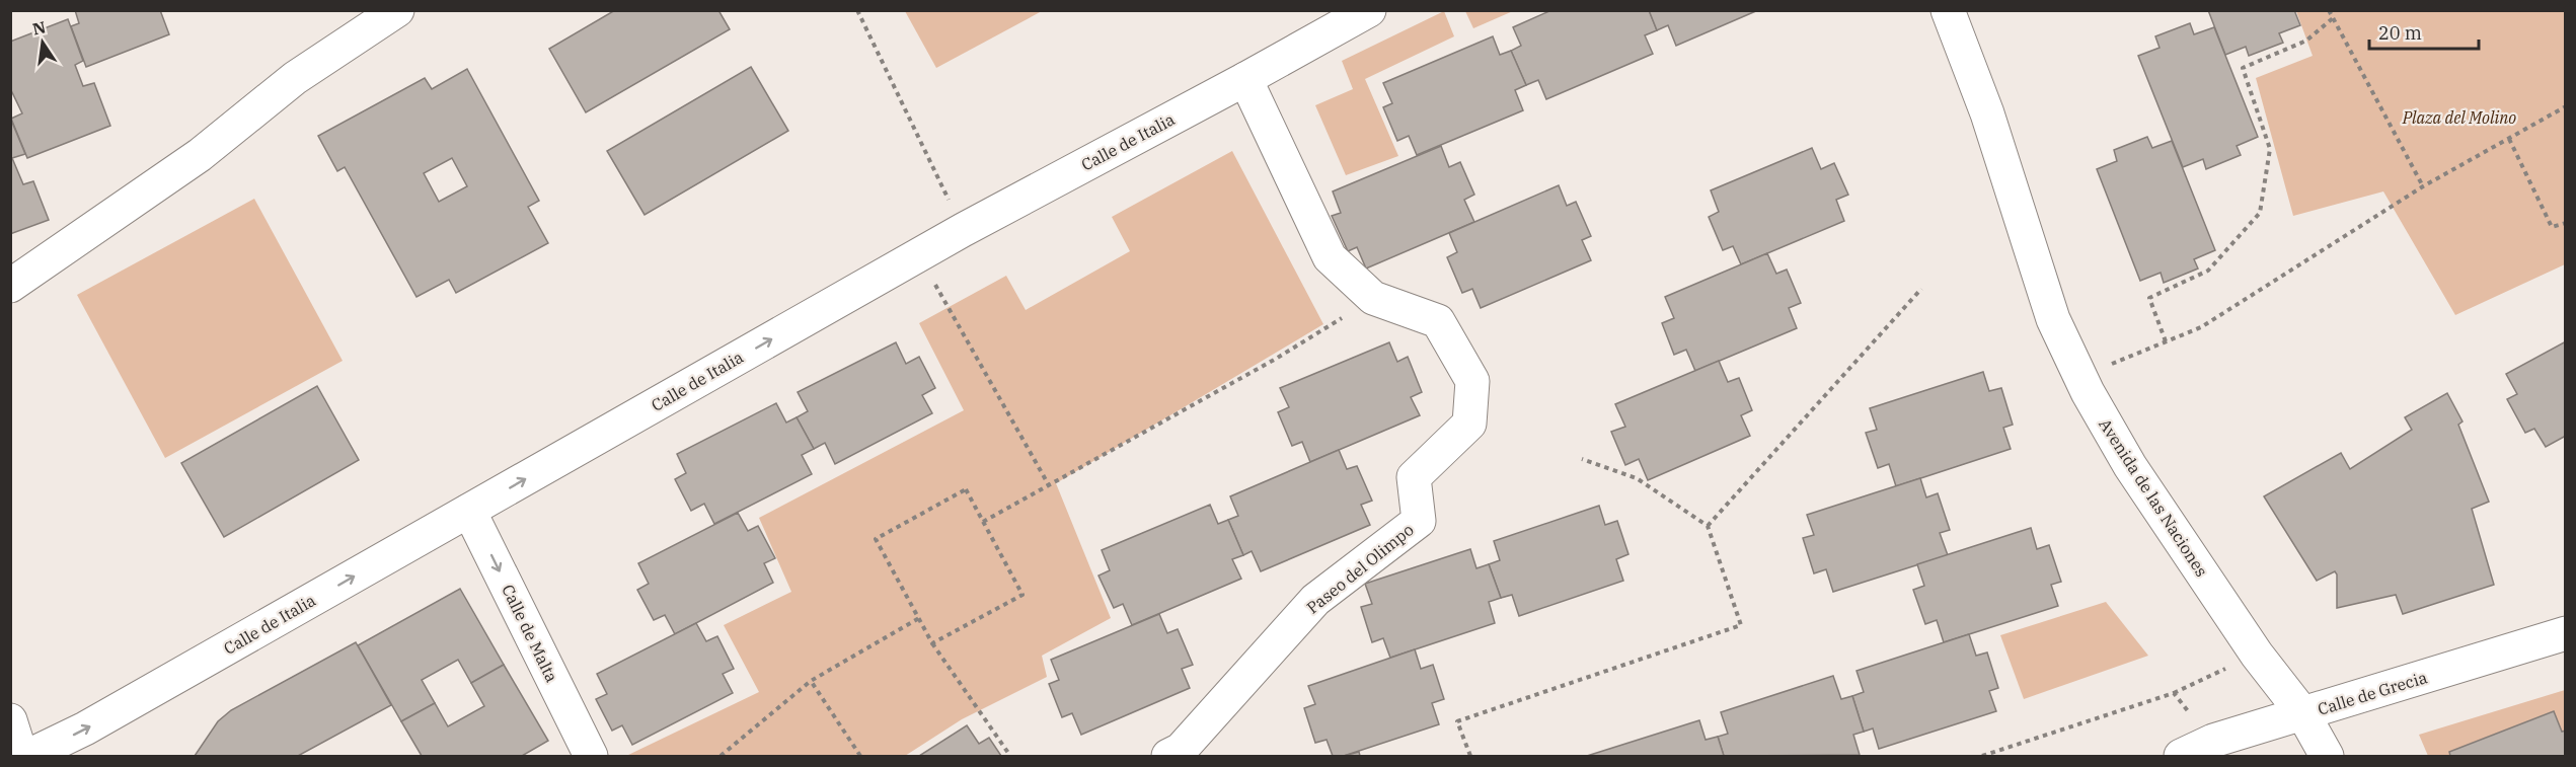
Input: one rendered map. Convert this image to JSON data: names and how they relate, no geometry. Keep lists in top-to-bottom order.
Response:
{
  "streets": {
    "street": [
      "Calle de Italia",
      "Avenida de las Naciones",
      "Paseo del Olimpo",
      "Calle de Malta",
      "Calle de Grecia"
    ]
  },
  "crossings": [
    ["Calle de Italia", "Paseo del Olimpo"],
    ["Calle de Italia", "Calle de Malta"],
    ["Avenida de las Naciones", "Calle de Grecia"]
  ],
  "one_way": ["Calle de Italia", "Calle de Malta"],
  "parks": ["Plaza del Molino"],
  "scale_bar": "20 m",
  "north": "top"
}
